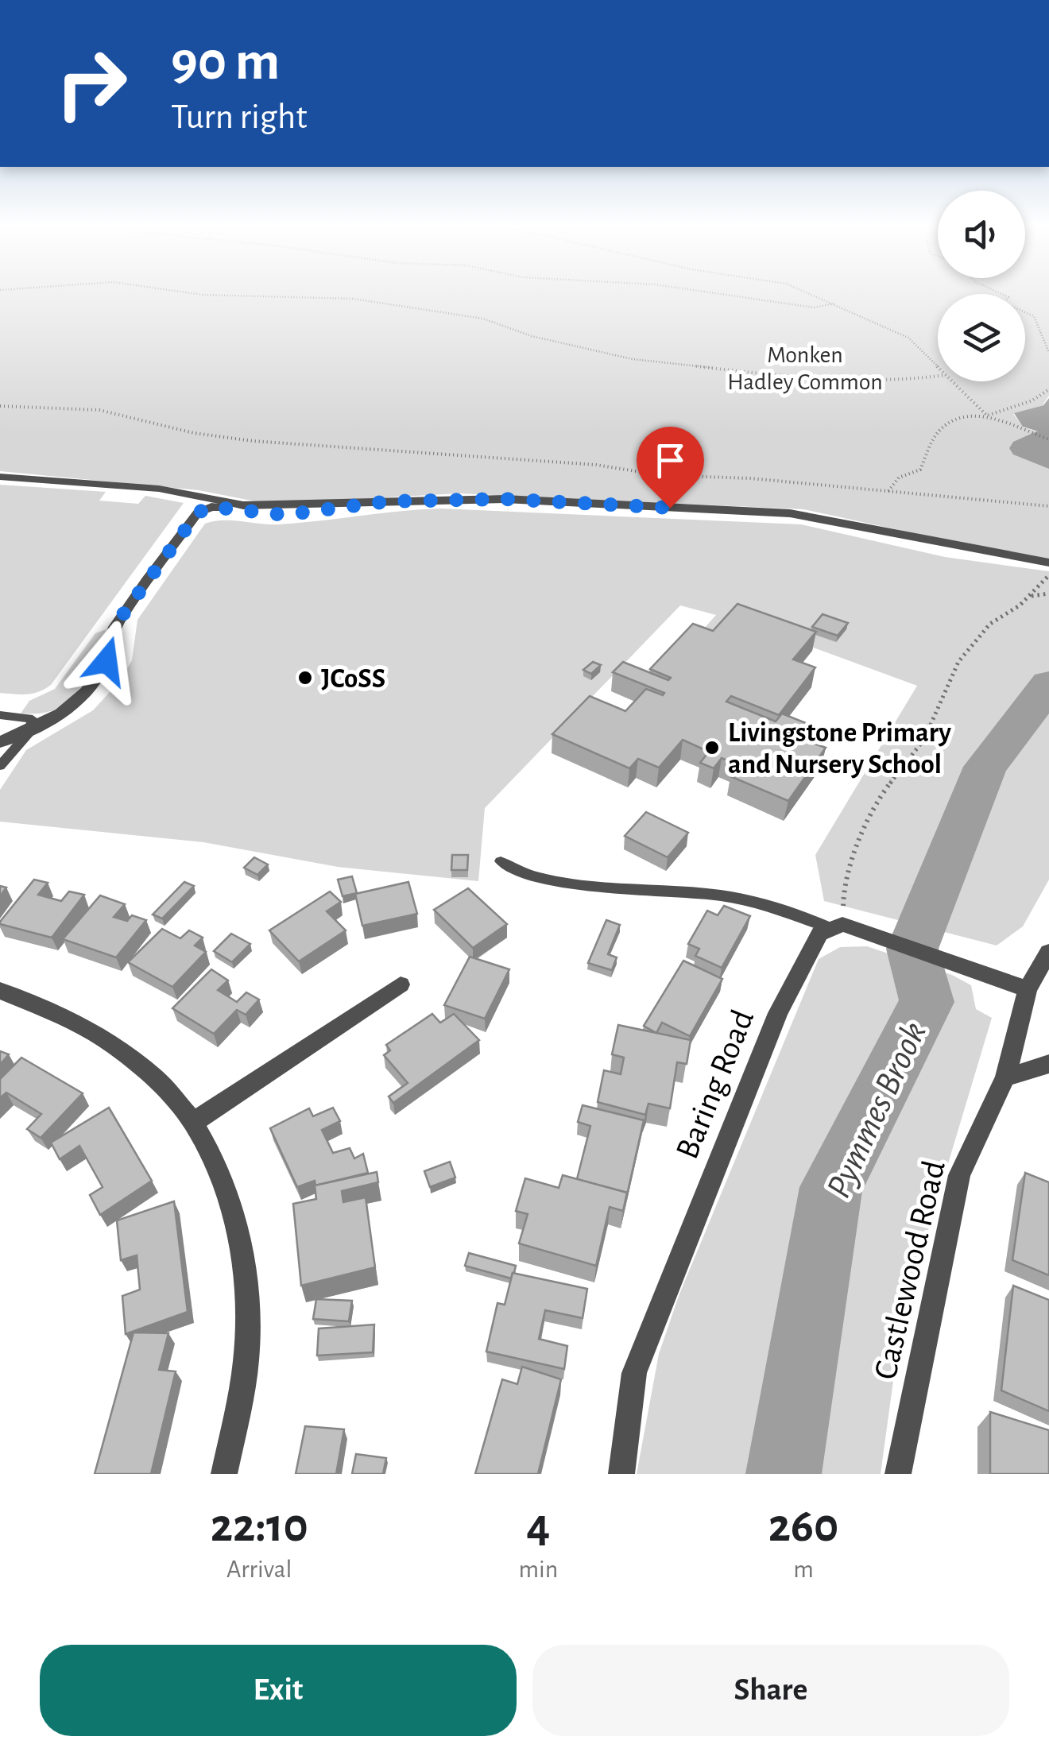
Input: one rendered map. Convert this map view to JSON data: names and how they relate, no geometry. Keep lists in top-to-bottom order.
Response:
{
  "streets": {
    "street": ["Baring Road", "Castlewood Road"]
  },
  "water": ["Pymmes Brook"],
  "parks": ["Monken Hadley Common"],
  "places": ["JCoSS", "Livingstone Primary and Nursery School"],
  "page": {
    "turn": ["90 m", "Turn right"],
    "eta": [
      "22:10",
      "Arrival",
      "4",
      "min",
      "260",
      "m"
    ],
    "buttons": ["Exit", "Share"]
  }
}
